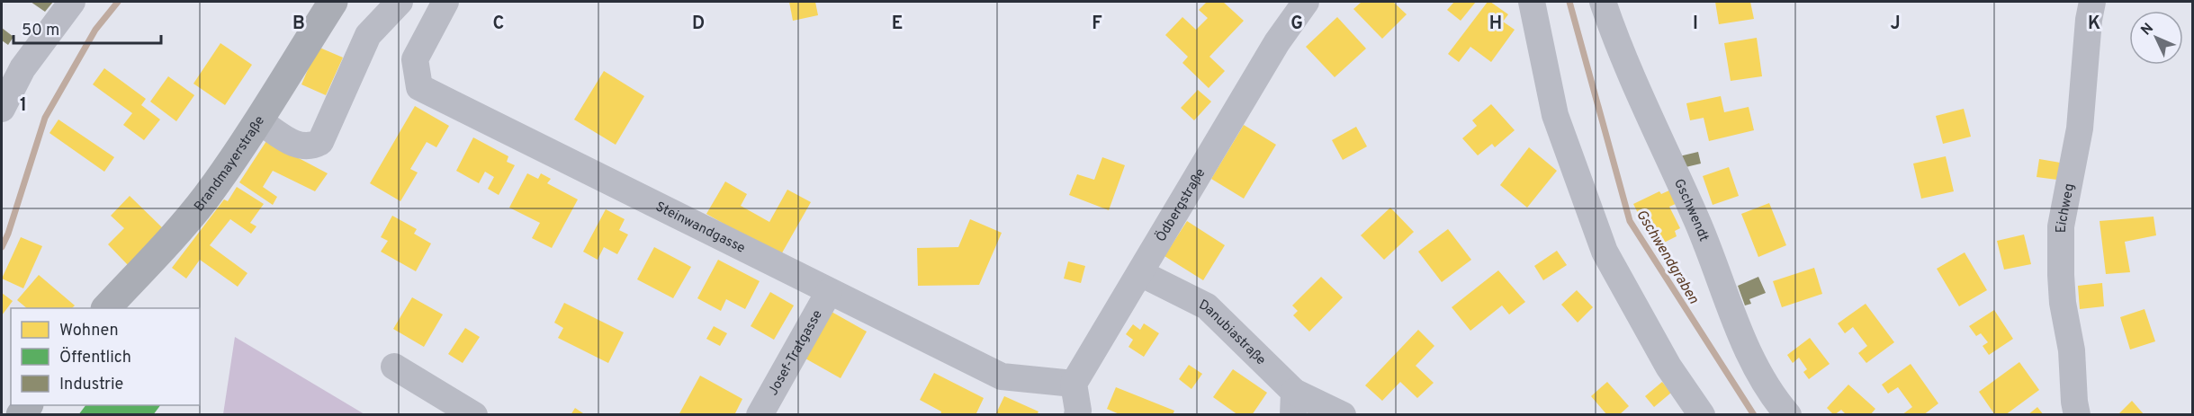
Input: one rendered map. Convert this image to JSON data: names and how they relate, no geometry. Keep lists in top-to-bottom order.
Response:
{
  "streets": {
    "main road": ["Brandmayerstraße"],
    "street": [
      "Ödbergstraße",
      "Eichweg",
      "Gschwendt",
      "Steinwandgasse",
      "Danubiastraße",
      "Josef-Tratgasse"
    ]
  },
  "crossings": [
    ["Ödbergstraße", "Steinwandgasse"],
    ["Ödbergstraße", "Danubiastraße"],
    ["Steinwandgasse", "Josef-Tratgasse"]
  ],
  "water": ["Gschwendgraben"],
  "legend": ["Wohnen", "Öffentlich", "Industrie"],
  "scale_bar": "50 m",
  "north": "top left",
  "grid": {
    "columns": [
      "B",
      "C",
      "D",
      "E",
      "F",
      "G",
      "H",
      "I",
      "J",
      "K"
    ],
    "rows": ["1"]
  }
}
